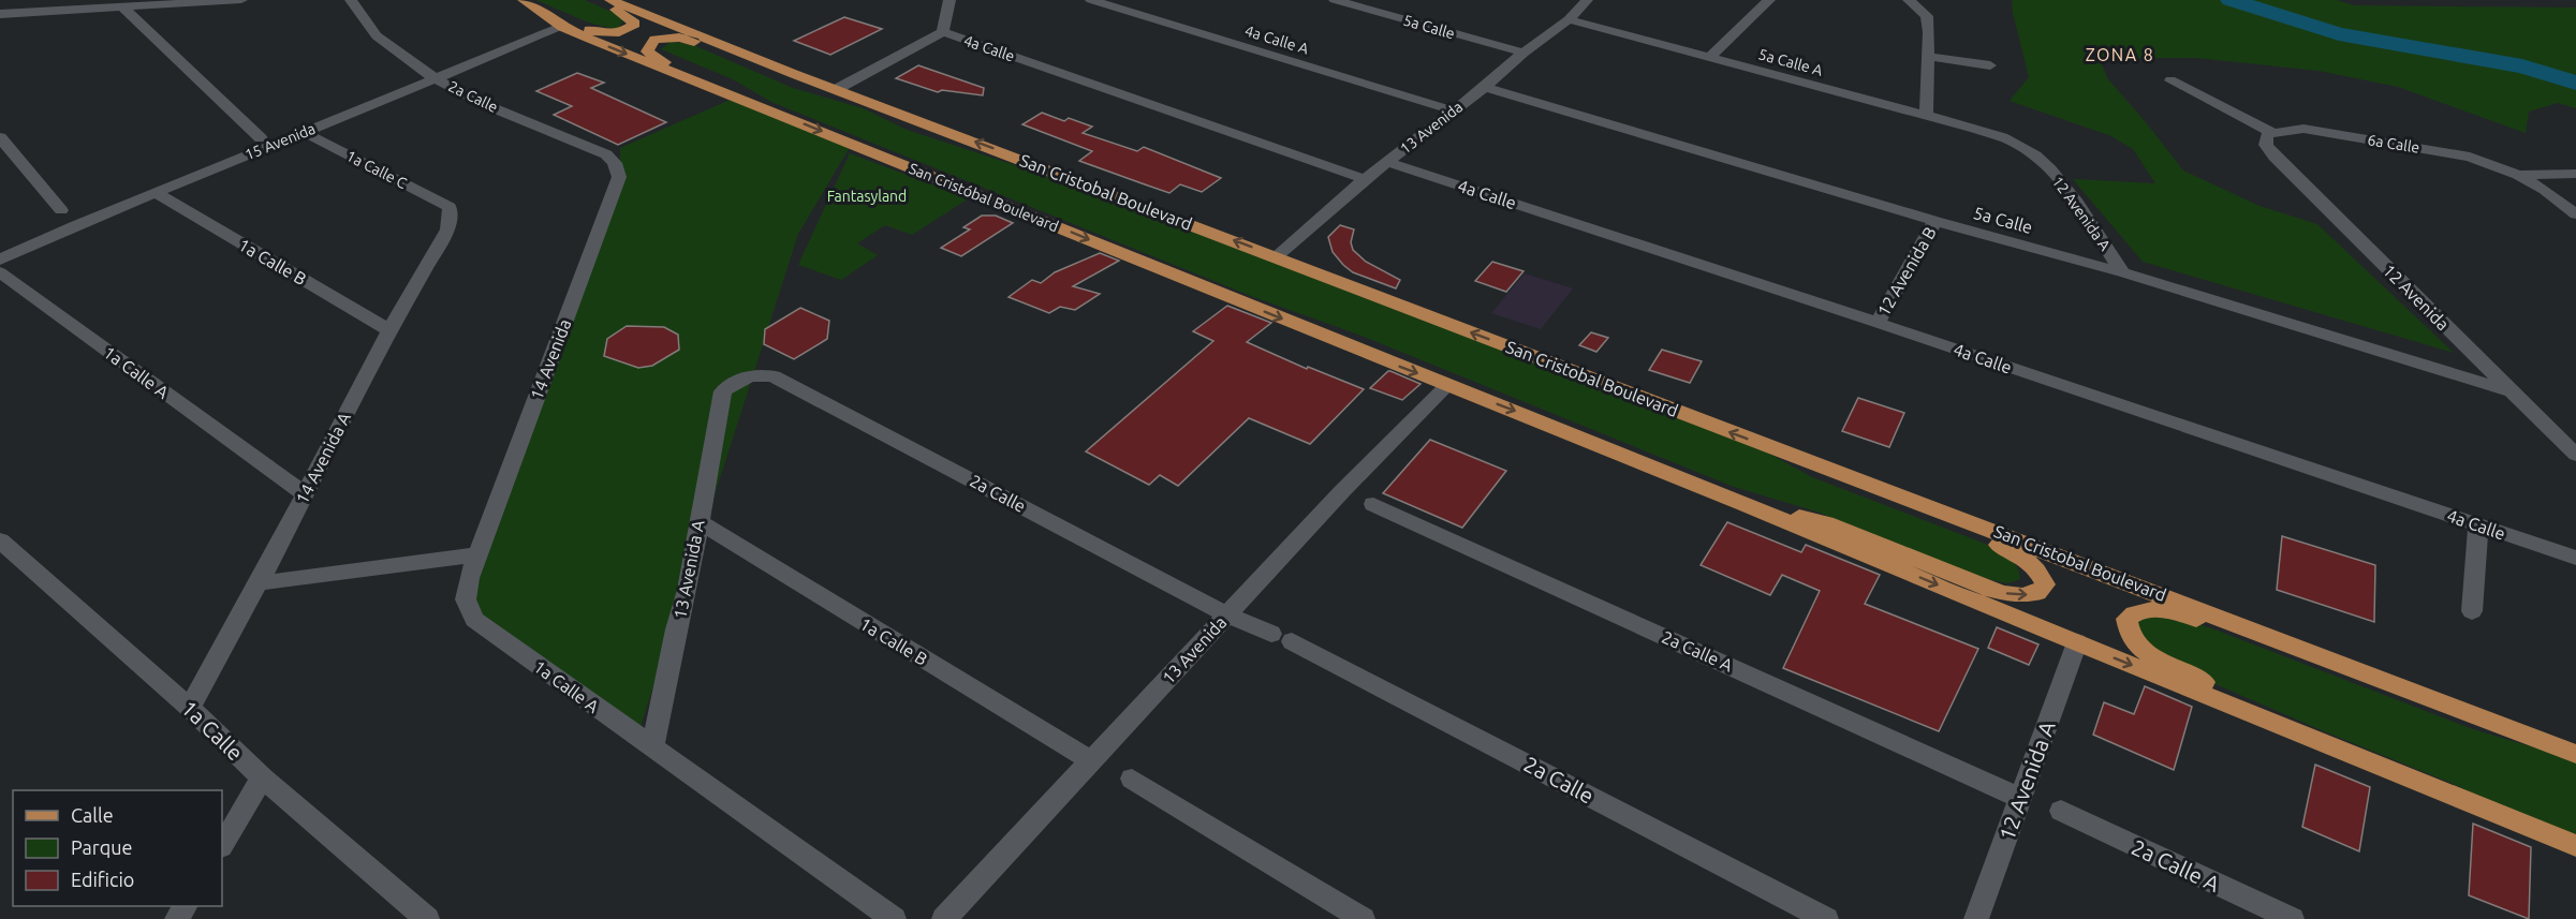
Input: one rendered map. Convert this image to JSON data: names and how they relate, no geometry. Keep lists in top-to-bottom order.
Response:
{
  "streets": {
    "main road": ["San Cristobal Boulevard", "San Cristóbal Boulevard"],
    "street": [
      "5a Calle",
      "4a Calle A",
      "4a Calle",
      "5a Calle A",
      "2a Calle",
      "13 Avenida",
      "15 Avenida",
      "6a Calle",
      "1a Calle C",
      "12 Avenida A",
      "1a Calle B",
      "12 Avenida B",
      "12 Avenida",
      "14 Avenida",
      "1a Calle A",
      "14 Avenida A",
      "13 Avenida A",
      "2a Calle A",
      "1a Calle"
    ]
  },
  "crossings": [
    ["5a Calle", "13 Avenida"],
    ["5a Calle", "12 Avenida A"],
    ["5a Calle", "12 Avenida B"],
    ["5a Calle", "12 Avenida"],
    ["4a Calle A", "13 Avenida"],
    ["4a Calle", "13 Avenida"],
    ["4a Calle", "12 Avenida B"],
    ["5a Calle A", "13 Avenida"],
    ["5a Calle A", "12 Avenida A"],
    ["2a Calle", "13 Avenida"],
    ["2a Calle", "15 Avenida"],
    ["2a Calle", "14 Avenida"],
    ["2a Calle", "13 Avenida A"],
    ["13 Avenida", "San Cristobal Boulevard"],
    ["13 Avenida", "San Cristóbal Boulevard"],
    ["13 Avenida", "1a Calle B"],
    ["15 Avenida", "1a Calle C"],
    ["15 Avenida", "San Cristóbal Boulevard"],
    ["15 Avenida", "1a Calle B"],
    ["6a Calle", "12 Avenida"],
    ["1a Calle C", "14 Avenida A"],
    ["12 Avenida A", "2a Calle A"],
    ["1a Calle B", "14 Avenida A"],
    ["1a Calle B", "13 Avenida A"],
    ["14 Avenida", "1a Calle A"],
    ["1a Calle A", "14 Avenida A"],
    ["1a Calle A", "13 Avenida A"],
    ["14 Avenida A", "1a Calle"]
  ],
  "one_way": ["San Cristóbal Boulevard"],
  "districts": ["ZONA 8"],
  "parks": ["Fantasyland"],
  "legend": ["Calle", "Parque", "Edificio"]
}
